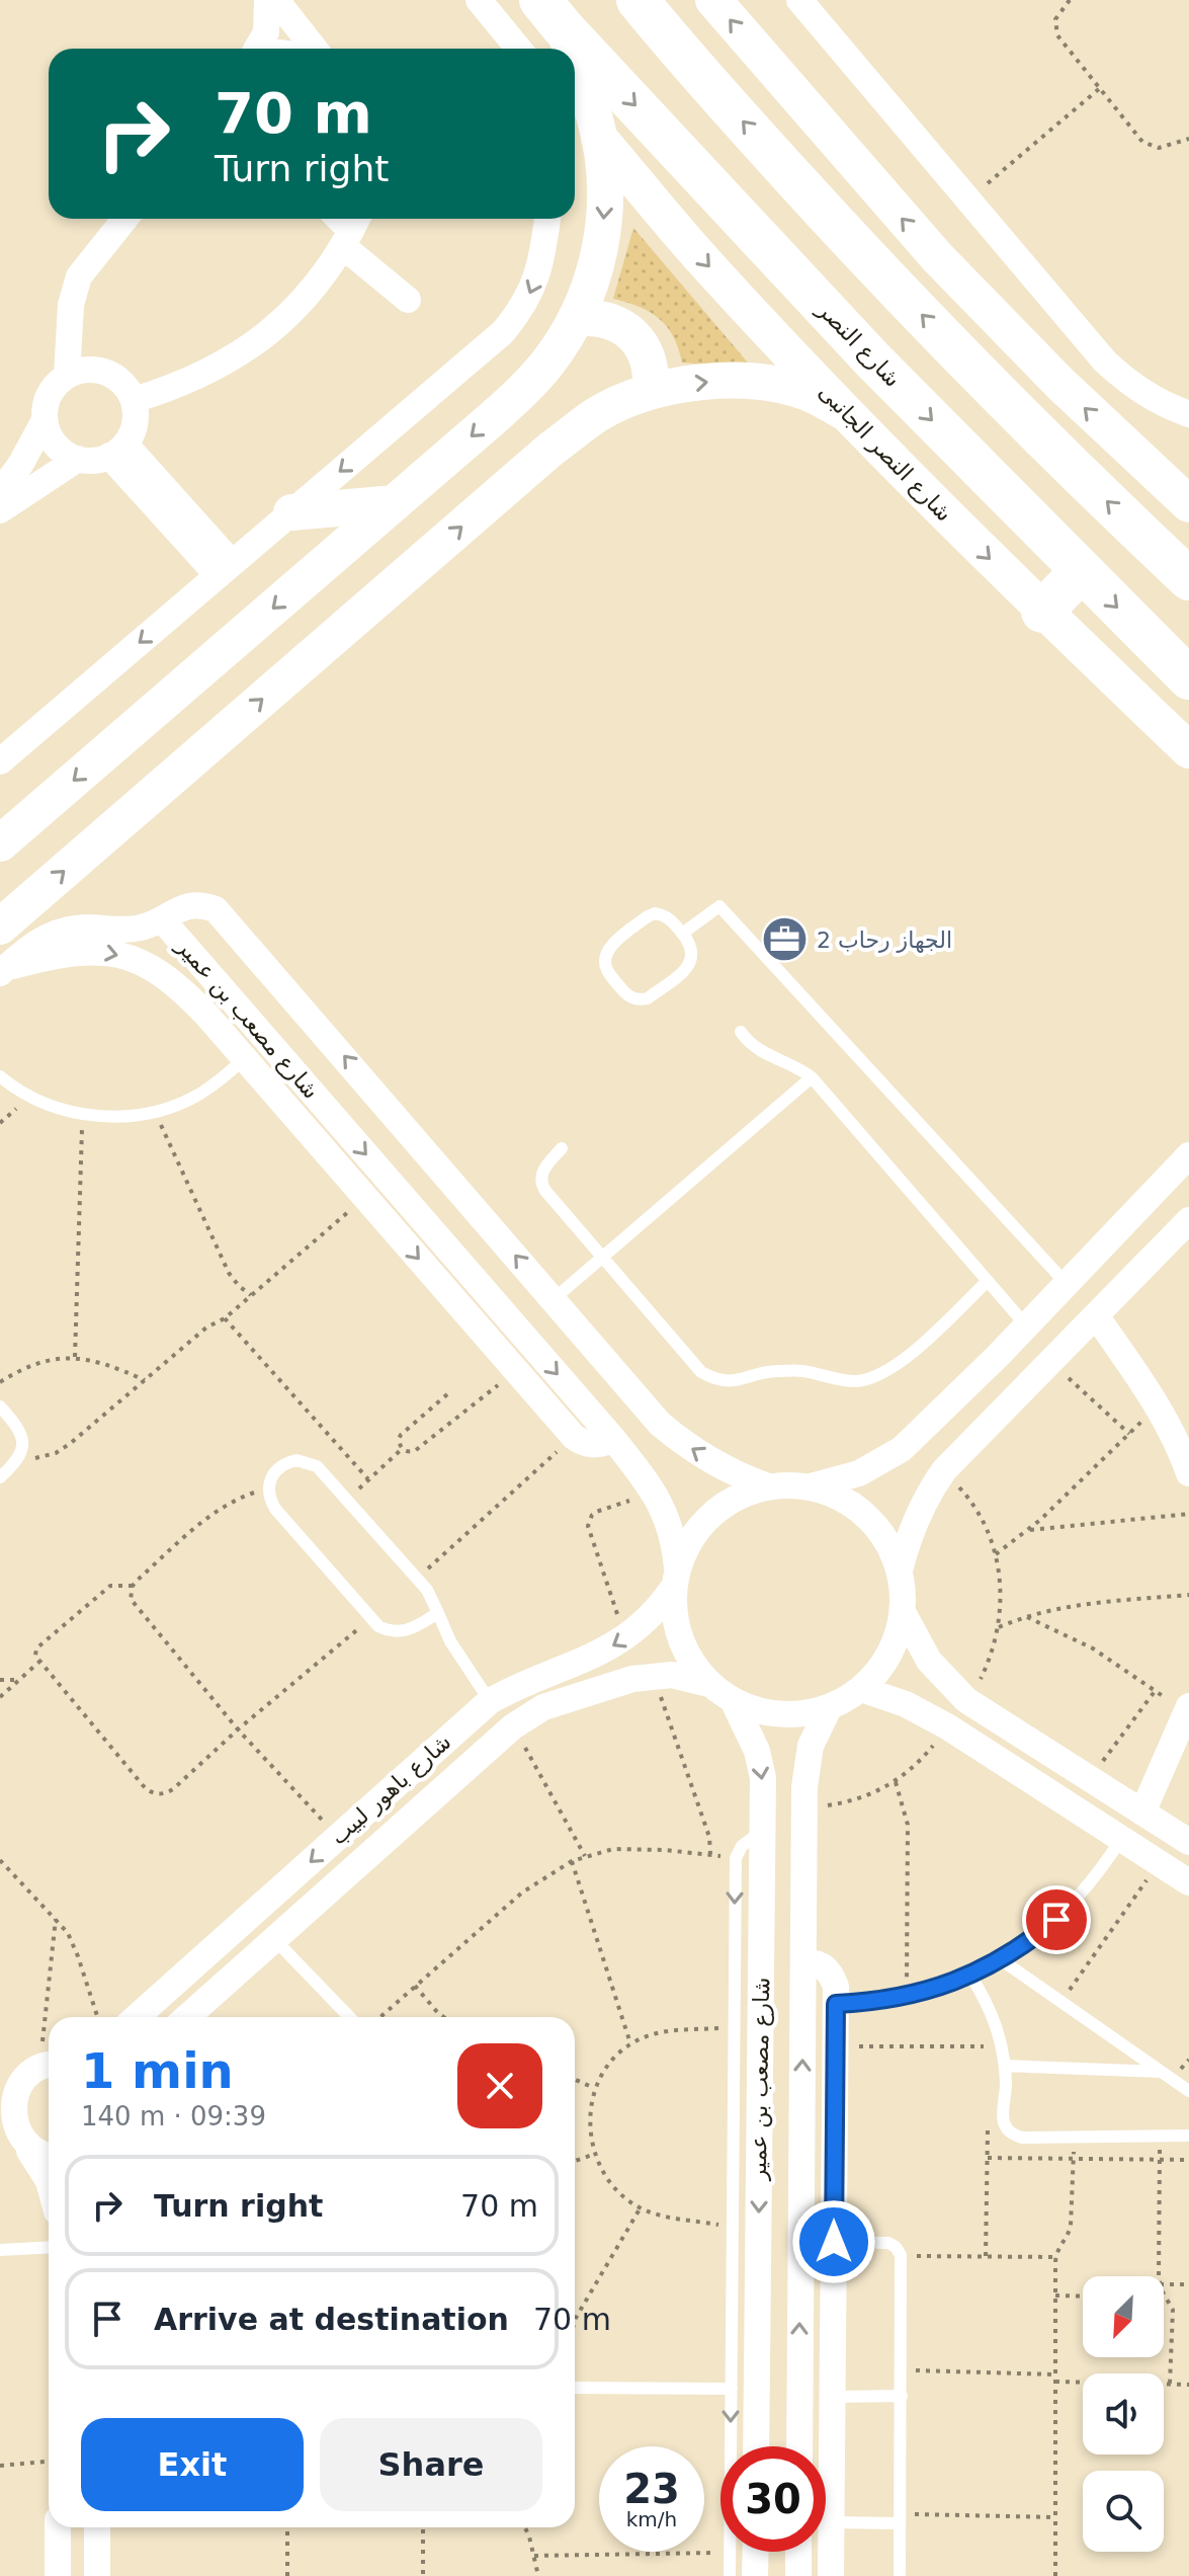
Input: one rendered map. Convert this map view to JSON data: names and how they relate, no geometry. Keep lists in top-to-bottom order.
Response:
{
  "streets": {
    "main road": ["شارع النصر", "شارع النصر الجانبى"],
    "street": ["شارع مصعب بن عمير", "شارع باهور لبيب"]
  },
  "crossings": [
    ["شارع مصعب بن عمير", "شارع باهور لبيب"]
  ],
  "places": {
    "office": ["الجهاز رحاب 2"]
  },
  "north": "bottom left",
  "page": {
    "turn": ["70 m", "Turn right"],
    "heading": ["1 min", "140 m · 09:39"],
    "list": [
      {
        "name": "Turn right",
        "value": "70 m"
      },
      {
        "name": "Arrive at destination",
        "value": "70 m"
      }
    ],
    "buttons": ["Exit", "Share"],
    "speed": "23 km/h",
    "limit": "30"
  }
}
